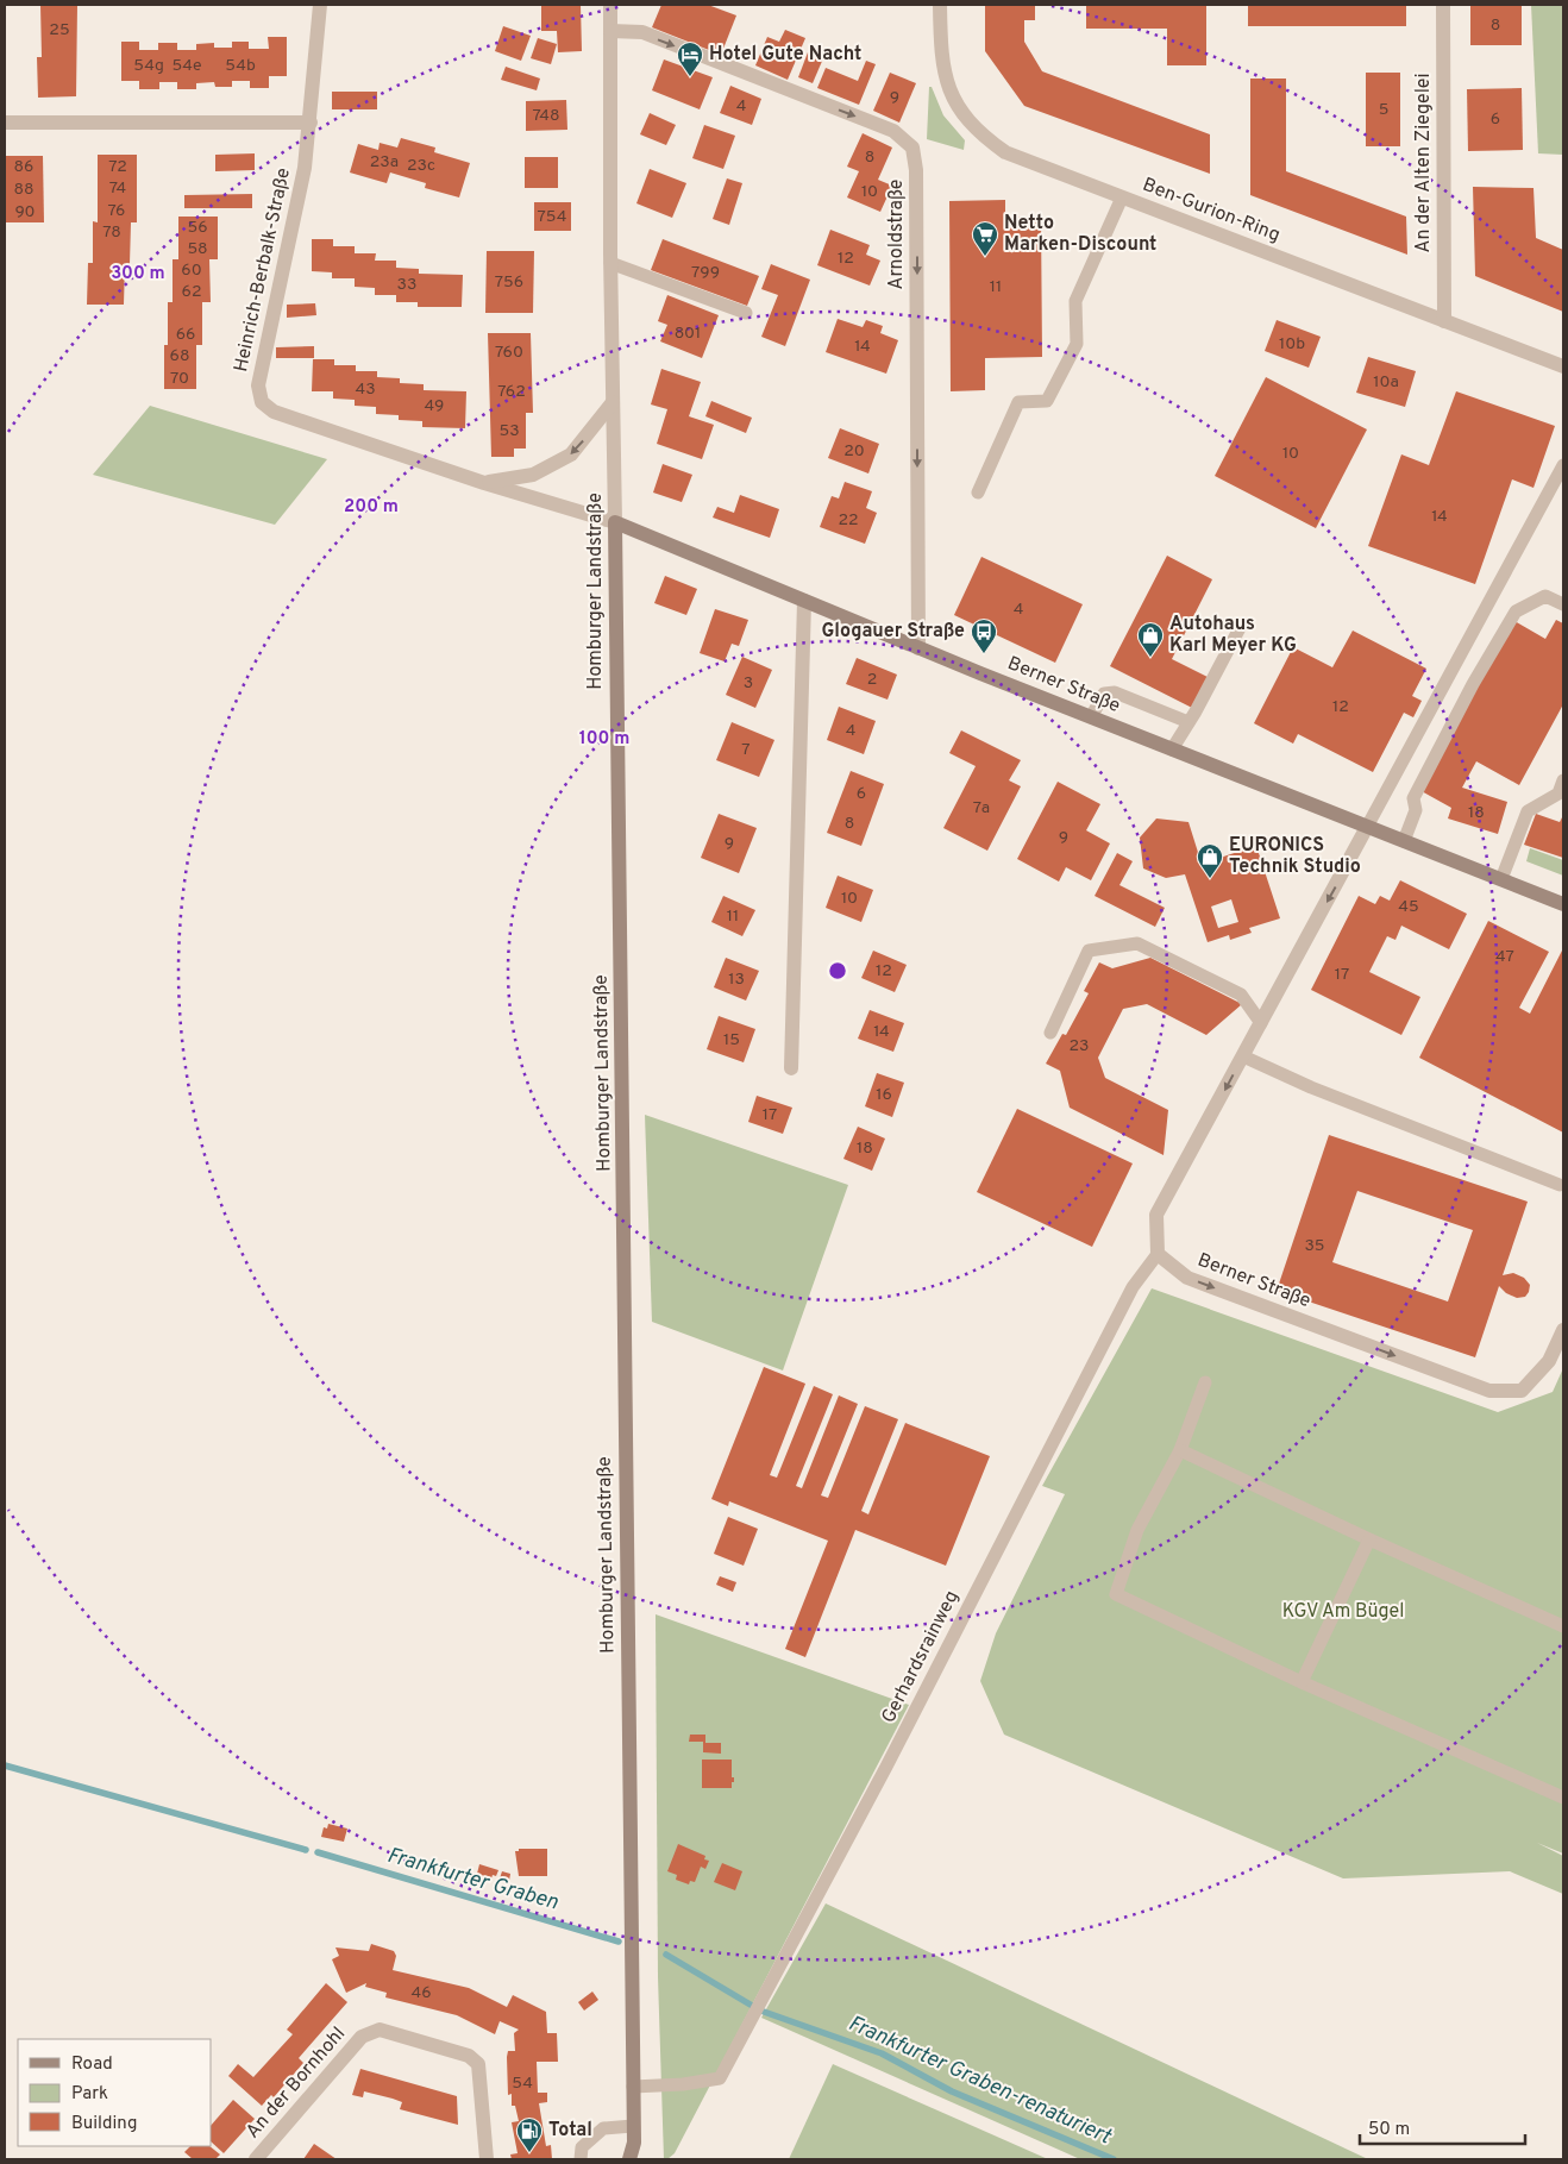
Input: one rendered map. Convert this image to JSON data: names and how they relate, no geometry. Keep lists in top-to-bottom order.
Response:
{
  "streets": {
    "street": [
      "An der Alten Ziegelei",
      "Ben-Gurion-Ring",
      "Arnoldstraße",
      "Heinrich-Berbalk-Straße",
      "Homburger Landstraße",
      "Berner Straße",
      "An der Bornhohl"
    ],
    "lane": ["Gerhardsrainweg"]
  },
  "crossings": [
    ["An der Alten Ziegelei", "Ben-Gurion-Ring"],
    ["Arnoldstraße", "Homburger Landstraße"],
    ["Arnoldstraße", "Berner Straße"],
    ["Heinrich-Berbalk-Straße", "Homburger Landstraße"],
    ["Heinrich-Berbalk-Straße", "Berner Straße"],
    ["Homburger Landstraße", "Berner Straße"],
    ["Homburger Landstraße", "Gerhardsrainweg"],
    ["Berner Straße", "Gerhardsrainweg"]
  ],
  "one_way": ["Arnoldstraße"],
  "water": ["Frankfurter Graben", "Frankfurter Graben-renaturiert"],
  "parks": ["KGV Am Bügel"],
  "places": {
    "hotel": ["Hotel Gute Nacht"],
    "supermarket": ["Netto Marken-Discount"],
    "bus stop": ["Glogauer Straße"],
    "shop": ["Autohaus Karl Meyer KG", "EURONICS Technik Studio"],
    "fuel station": ["Total"]
  },
  "house_numbers": [
    "8",
    "25",
    "54g",
    "54e",
    "54b",
    "9",
    "4",
    "5",
    "748",
    "6",
    "8",
    "23a",
    "23c",
    "86",
    "72",
    "74",
    "88",
    "10",
    "76",
    "90",
    "754",
    "56",
    "78",
    "58",
    "12",
    "60",
    "799",
    "756",
    "33",
    "11",
    "62",
    "801",
    "66",
    "10b",
    "14",
    "760",
    "68",
    "70",
    "10a",
    "43",
    "762",
    "49",
    "53",
    "20",
    "10",
    "14",
    "22",
    "4",
    "2",
    "3",
    "12",
    "4",
    "7",
    "6",
    "7a",
    "18",
    "8",
    "9",
    "9",
    "10",
    "45",
    "11",
    "47",
    "12",
    "17",
    "13",
    "14",
    "15",
    "23",
    "16",
    "17",
    "18",
    "35",
    "46",
    "54"
  ],
  "legend": ["Road", "Park", "Building"],
  "scale_bar": "50 m",
  "rings": ["300 m", "200 m", "100 m"]
}
